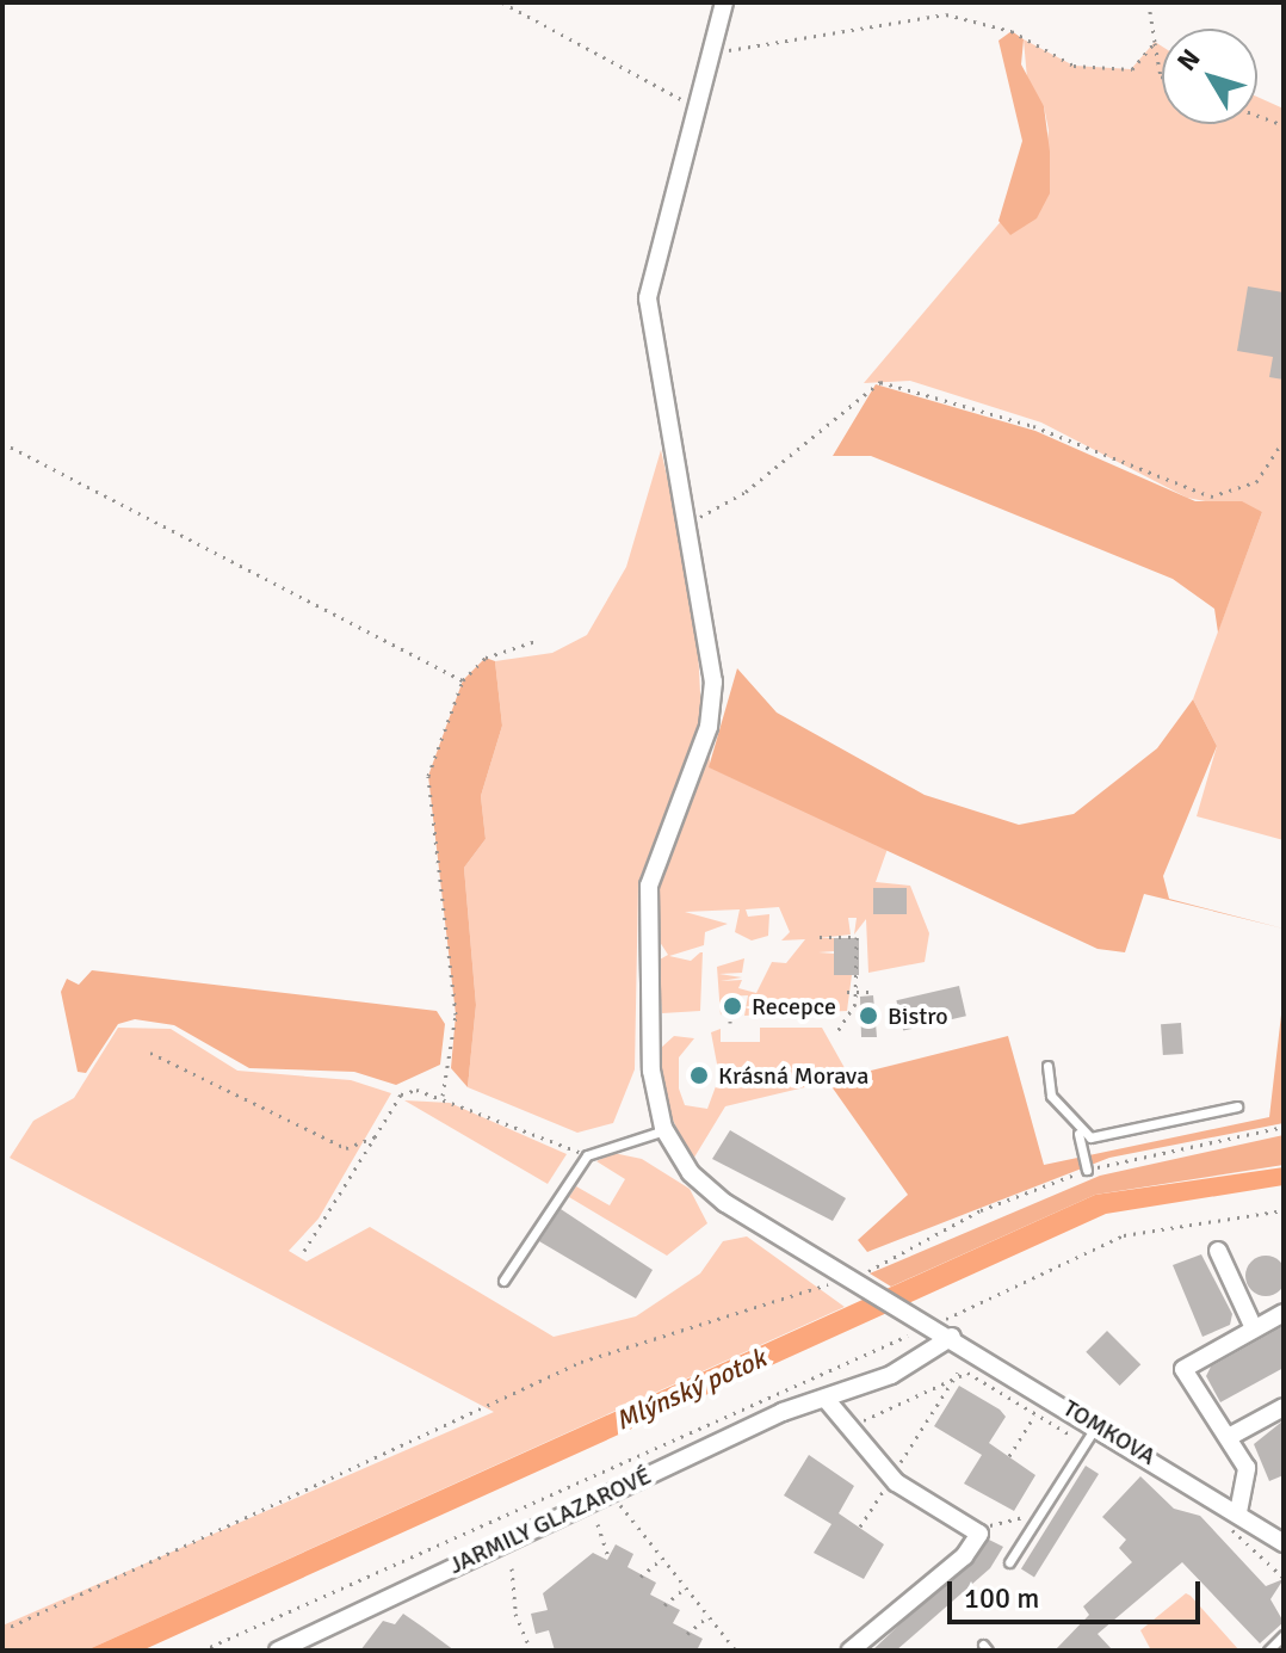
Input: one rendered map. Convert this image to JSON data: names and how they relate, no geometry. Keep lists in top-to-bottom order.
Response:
{
  "streets": {
    "street": ["TOMKOVA", "JARMILY GLAZAROVÉ"]
  },
  "crossings": [
    ["TOMKOVA", "JARMILY GLAZAROVÉ"]
  ],
  "water": ["Mlýnský potok"],
  "places": ["Recepce", "Bistro", "Krásná Morava"],
  "scale_bar": "100 m",
  "north": "top left"
}
